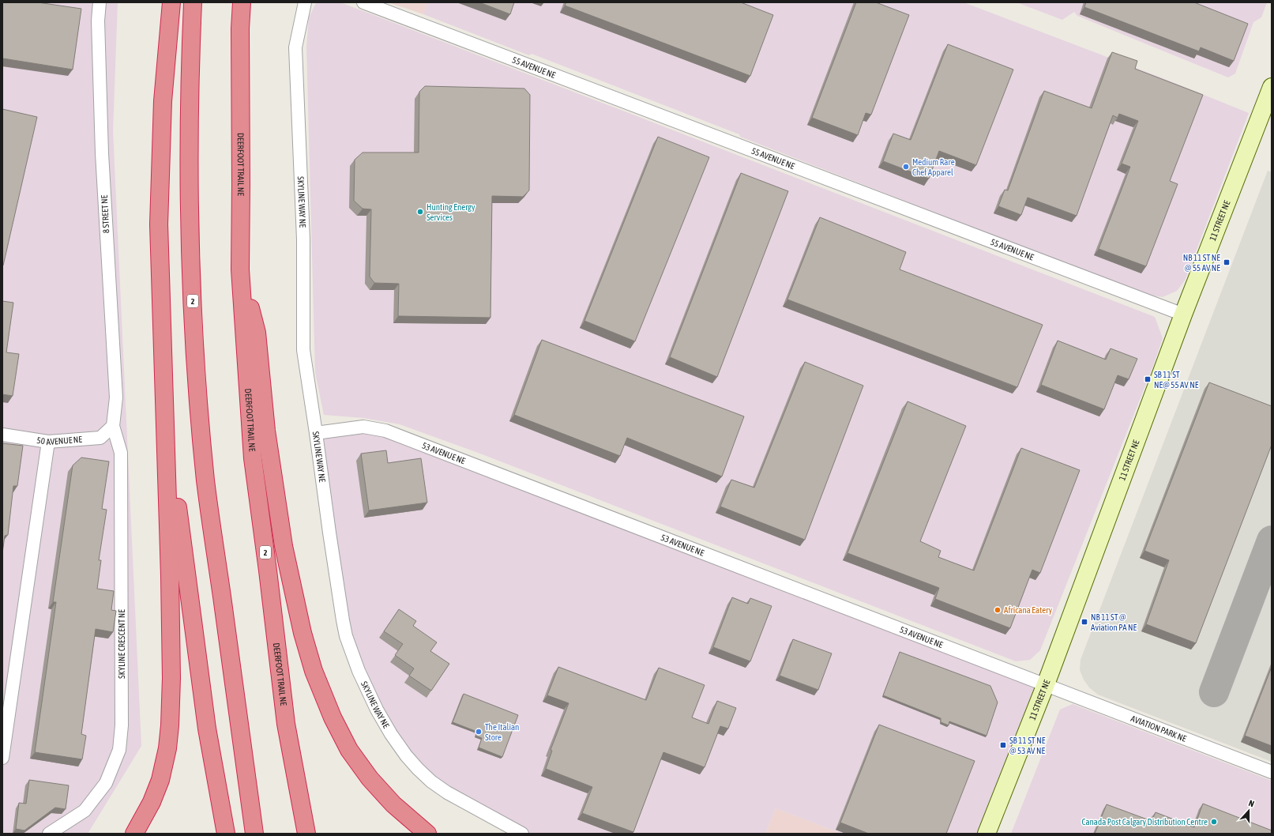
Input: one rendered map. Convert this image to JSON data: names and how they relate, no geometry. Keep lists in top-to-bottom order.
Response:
{
  "streets": {
    "highway": ["DEERFOOT TRAIL NE", "2"],
    "street": [
      "55 AVENUE NE",
      "SKYLINE WAY NE",
      "8 STREET NE",
      "11 STREET NE",
      "50 AVENUE NE",
      "53 AVENUE NE",
      "SKYLINE CRESCENT NE",
      "AVIATION PARK NE"
    ]
  },
  "crossings": [
    ["55 AVENUE NE", "11 STREET NE"],
    ["SKYLINE WAY NE", "53 AVENUE NE"],
    ["8 STREET NE", "50 AVENUE NE"],
    ["8 STREET NE", "SKYLINE CRESCENT NE"],
    ["11 STREET NE", "53 AVENUE NE"],
    ["11 STREET NE", "AVIATION PARK NE"],
    ["50 AVENUE NE", "SKYLINE CRESCENT NE"],
    ["53 AVENUE NE", "AVIATION PARK NE"]
  ],
  "places": {
    "other": [
      "Medium Rare Chef Apparel",
      "Hunting Energy Services",
      "Africana Eatery",
      "The Italian Store",
      "Canada Post Calgary Distribution Centre"
    ],
    "transit": [
      "NB 11 ST NE @ 55 AV NE",
      "SB 11 ST NE@ 55 AV NE",
      "NB 11 ST @ Aviation PA NE",
      "SB 11 ST NE @ 53 AV NE"
    ]
  },
  "north": "top"
}
